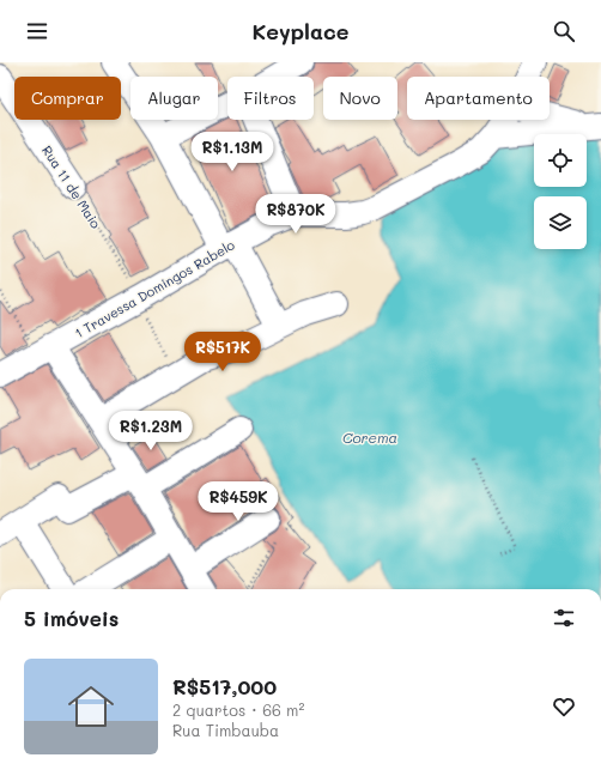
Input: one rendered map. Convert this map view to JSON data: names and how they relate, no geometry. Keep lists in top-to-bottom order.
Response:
{
  "streets": {
    "street": ["Rua 11 de Maio", "1 Travessa Domingos Rabelo"]
  },
  "crossings": [
    ["Rua 11 de Maio", "1 Travessa Domingos Rabelo"]
  ],
  "water": ["Corema"],
  "page": {
    "header": "Keyplace",
    "chip": [
      "Comprar",
      "Alugar",
      "Filtros",
      "Novo",
      "Apartamento"
    ],
    "price": [
      "R$1.13M",
      "R$870K",
      "R$517K",
      "R$1.23M",
      "R$459K"
    ],
    "heading": "5 imóveis",
    "list": [
      {
        "name": "R$517,000",
        "note": "2 quartos · 66 m² · Rua Timbauba"
      }
    ]
  }
}
